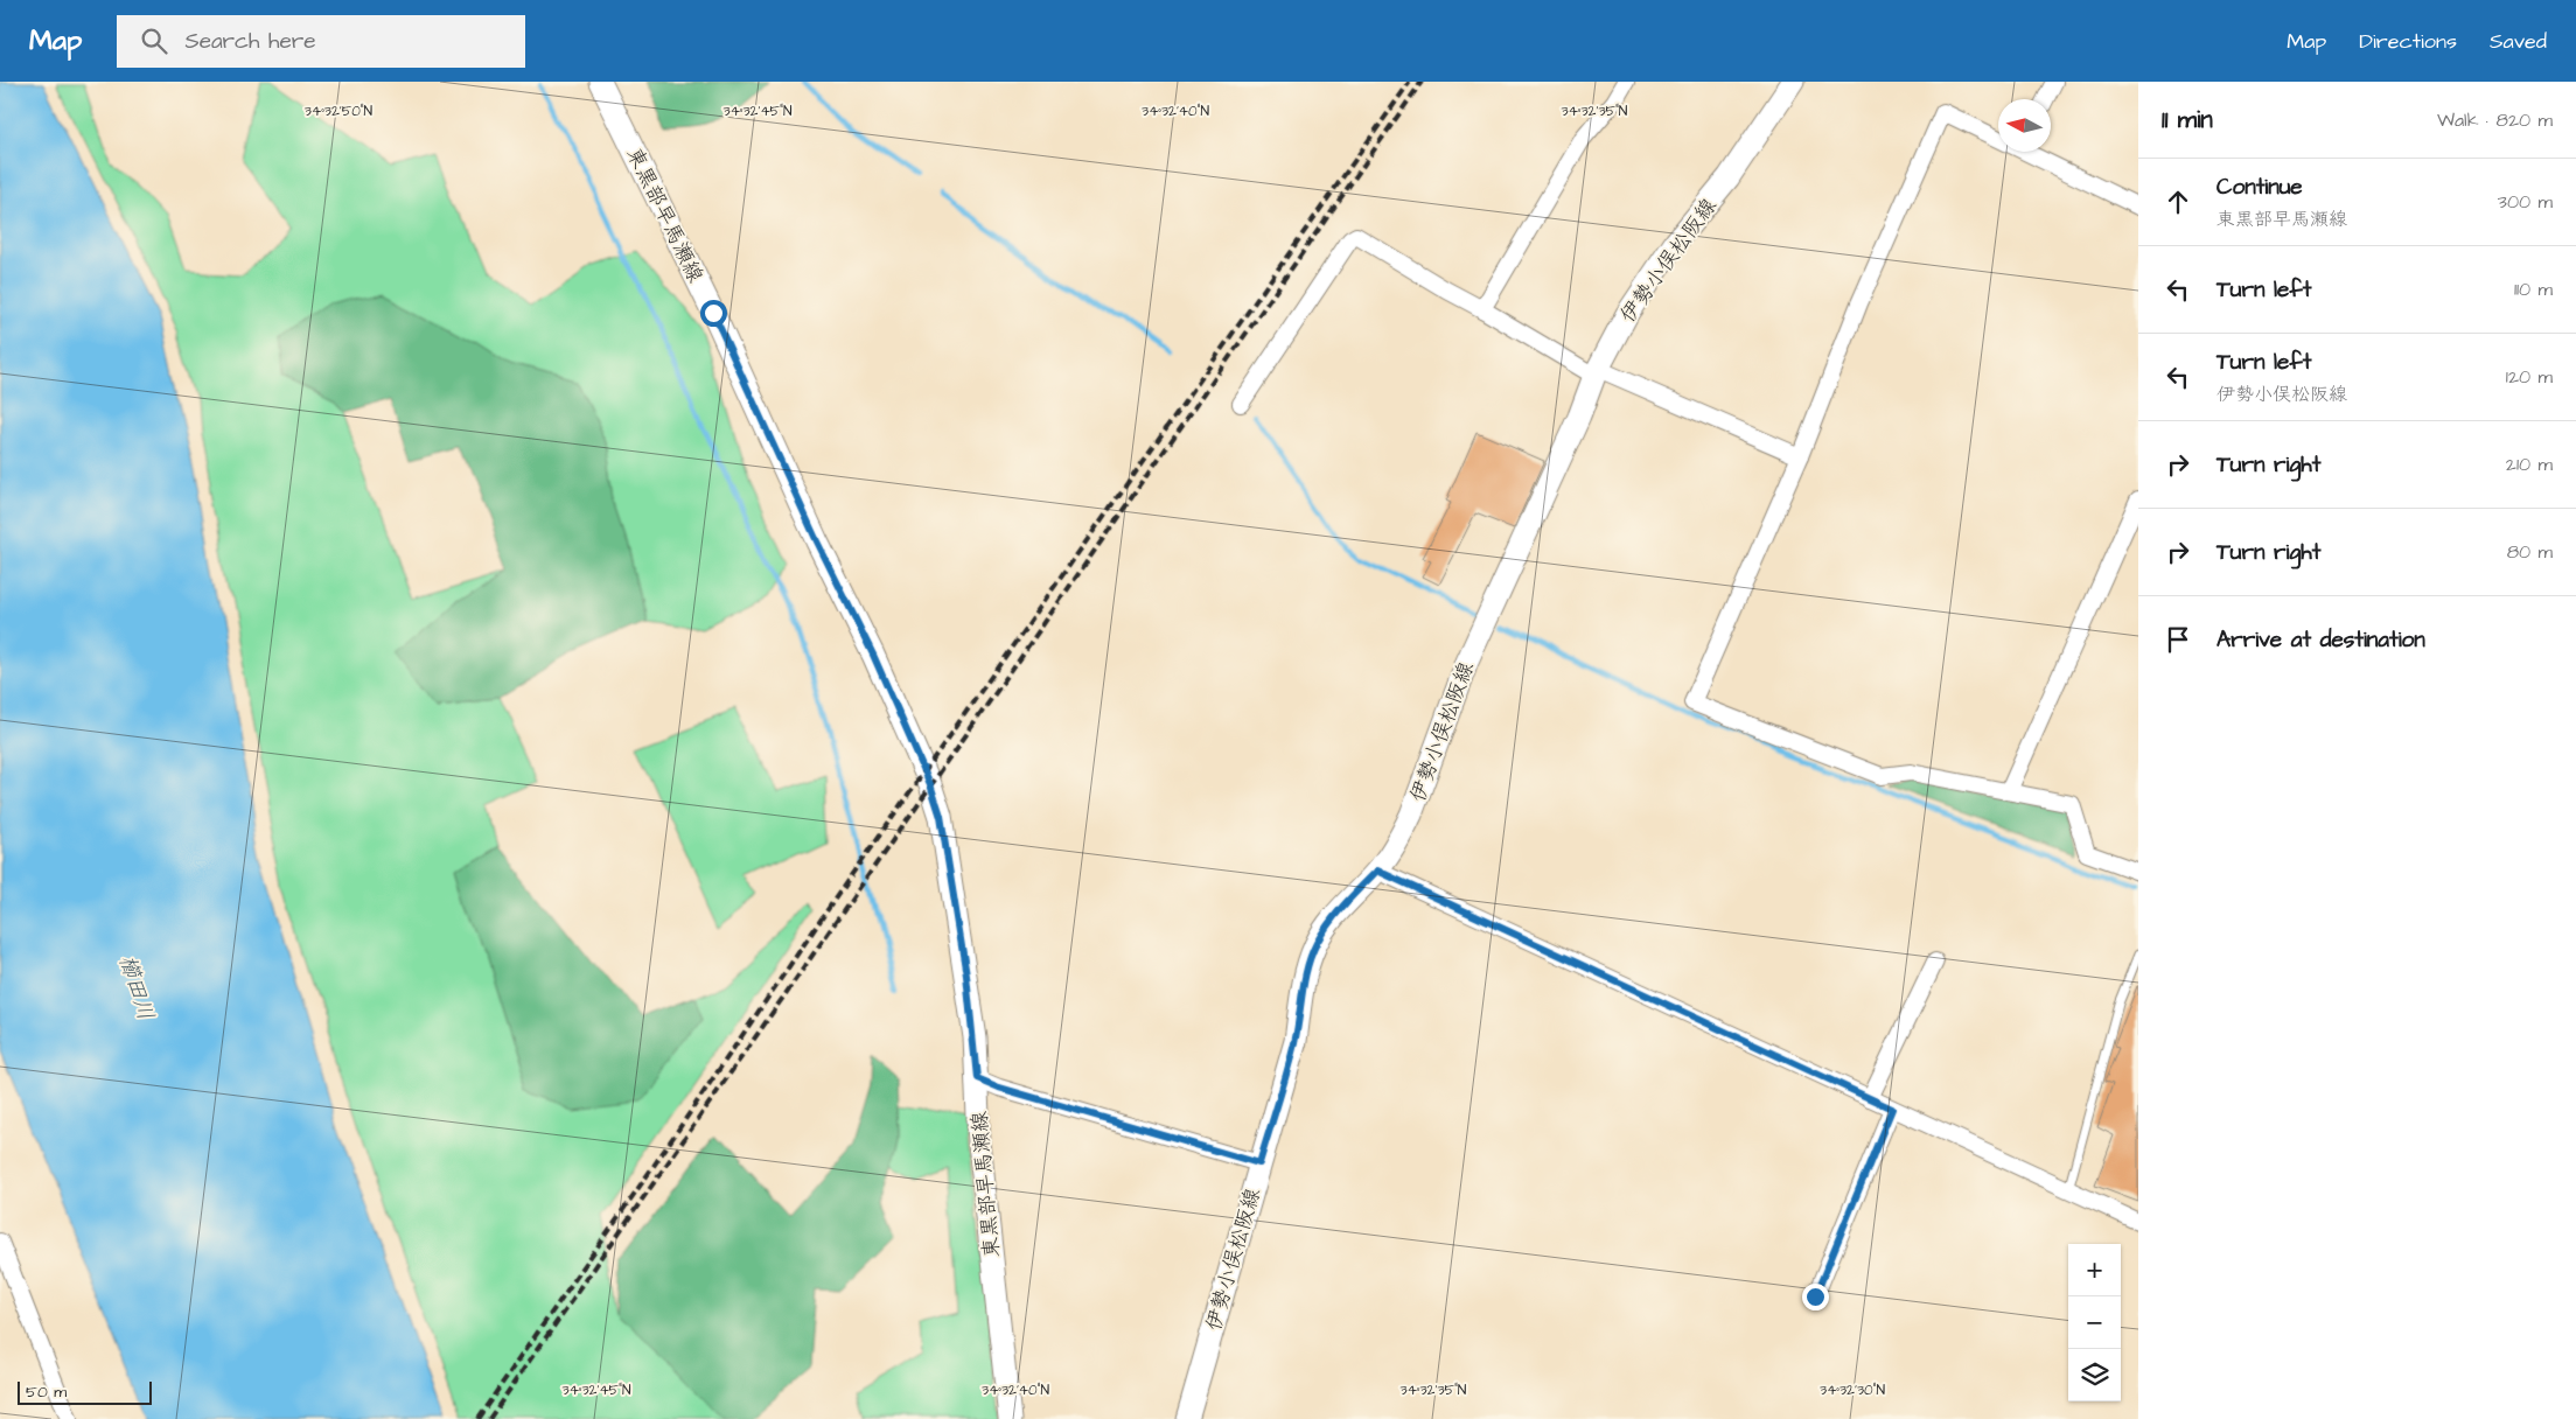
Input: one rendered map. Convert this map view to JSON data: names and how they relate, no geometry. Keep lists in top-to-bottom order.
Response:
{
  "streets": {
    "main road": ["東黒部早馬瀬線", "伊勢小俣松阪線"]
  },
  "water": ["櫛田川"],
  "scale_bar": "50 m",
  "north": "left",
  "page": {
    "header": "Map",
    "search": "Search here",
    "nav": ["Map", "Directions", "Saved"],
    "heading": ["11 min", "Walk · 820 m"],
    "list": [
      ["Continue", "東黒部早馬瀬線", "300 m"],
      ["Turn left", "110 m"],
      ["Turn left", "伊勢小俣松阪線", "120 m"],
      ["Turn right", "210 m"],
      ["Turn right", "80 m"],
      "Arrive at destination"
    ],
    "map_buttons": ["+", "−"],
    "scale": "50 m"
  },
  "coordinates": [
    "34°32'50\"N",
    "34°32'45\"N",
    "34°32'40\"N",
    "34°32'35\"N",
    "34°32'30\"N"
  ]
}
